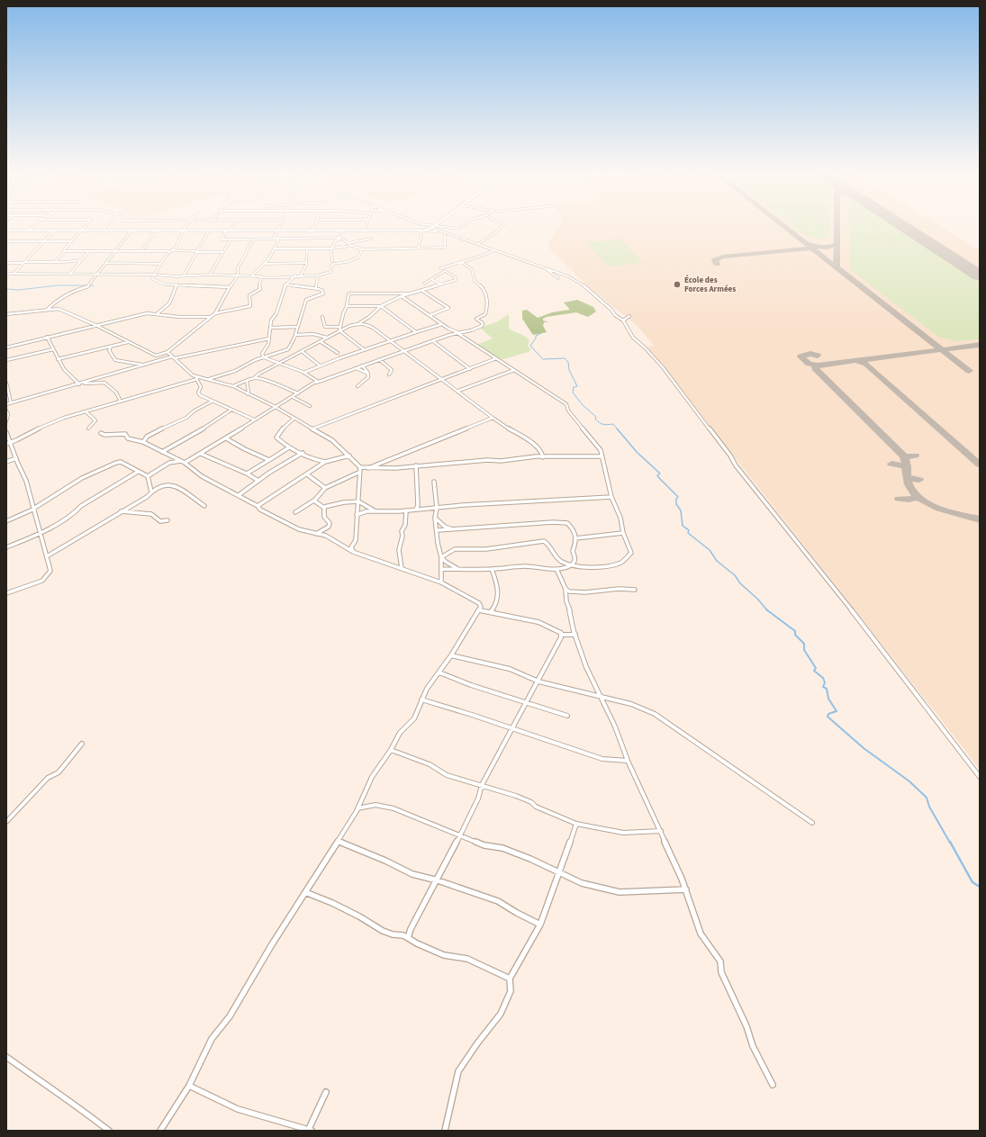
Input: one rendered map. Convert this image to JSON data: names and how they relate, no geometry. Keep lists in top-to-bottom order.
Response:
{
  "places": ["École des Forces Armées"]
}
